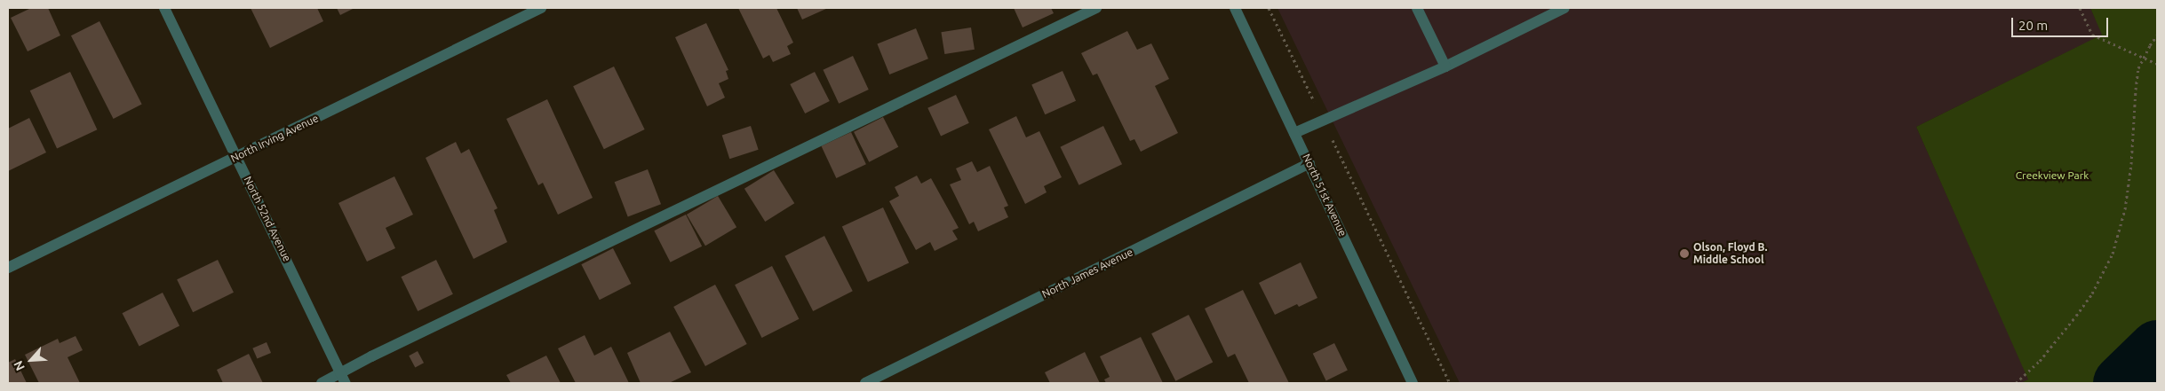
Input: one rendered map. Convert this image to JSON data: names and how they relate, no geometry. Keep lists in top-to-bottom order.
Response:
{
  "streets": {
    "street": [
      "North Irving Avenue",
      "North 51st Avenue",
      "North 52nd Avenue",
      "North James Avenue"
    ]
  },
  "crossings": [
    ["North Irving Avenue", "North 52nd Avenue"],
    ["North 51st Avenue", "North James Avenue"]
  ],
  "parks": ["Creekview Park"],
  "places": ["Olson, Floyd B. Middle School"],
  "scale_bar": "20 m",
  "north": "bottom left"
}
